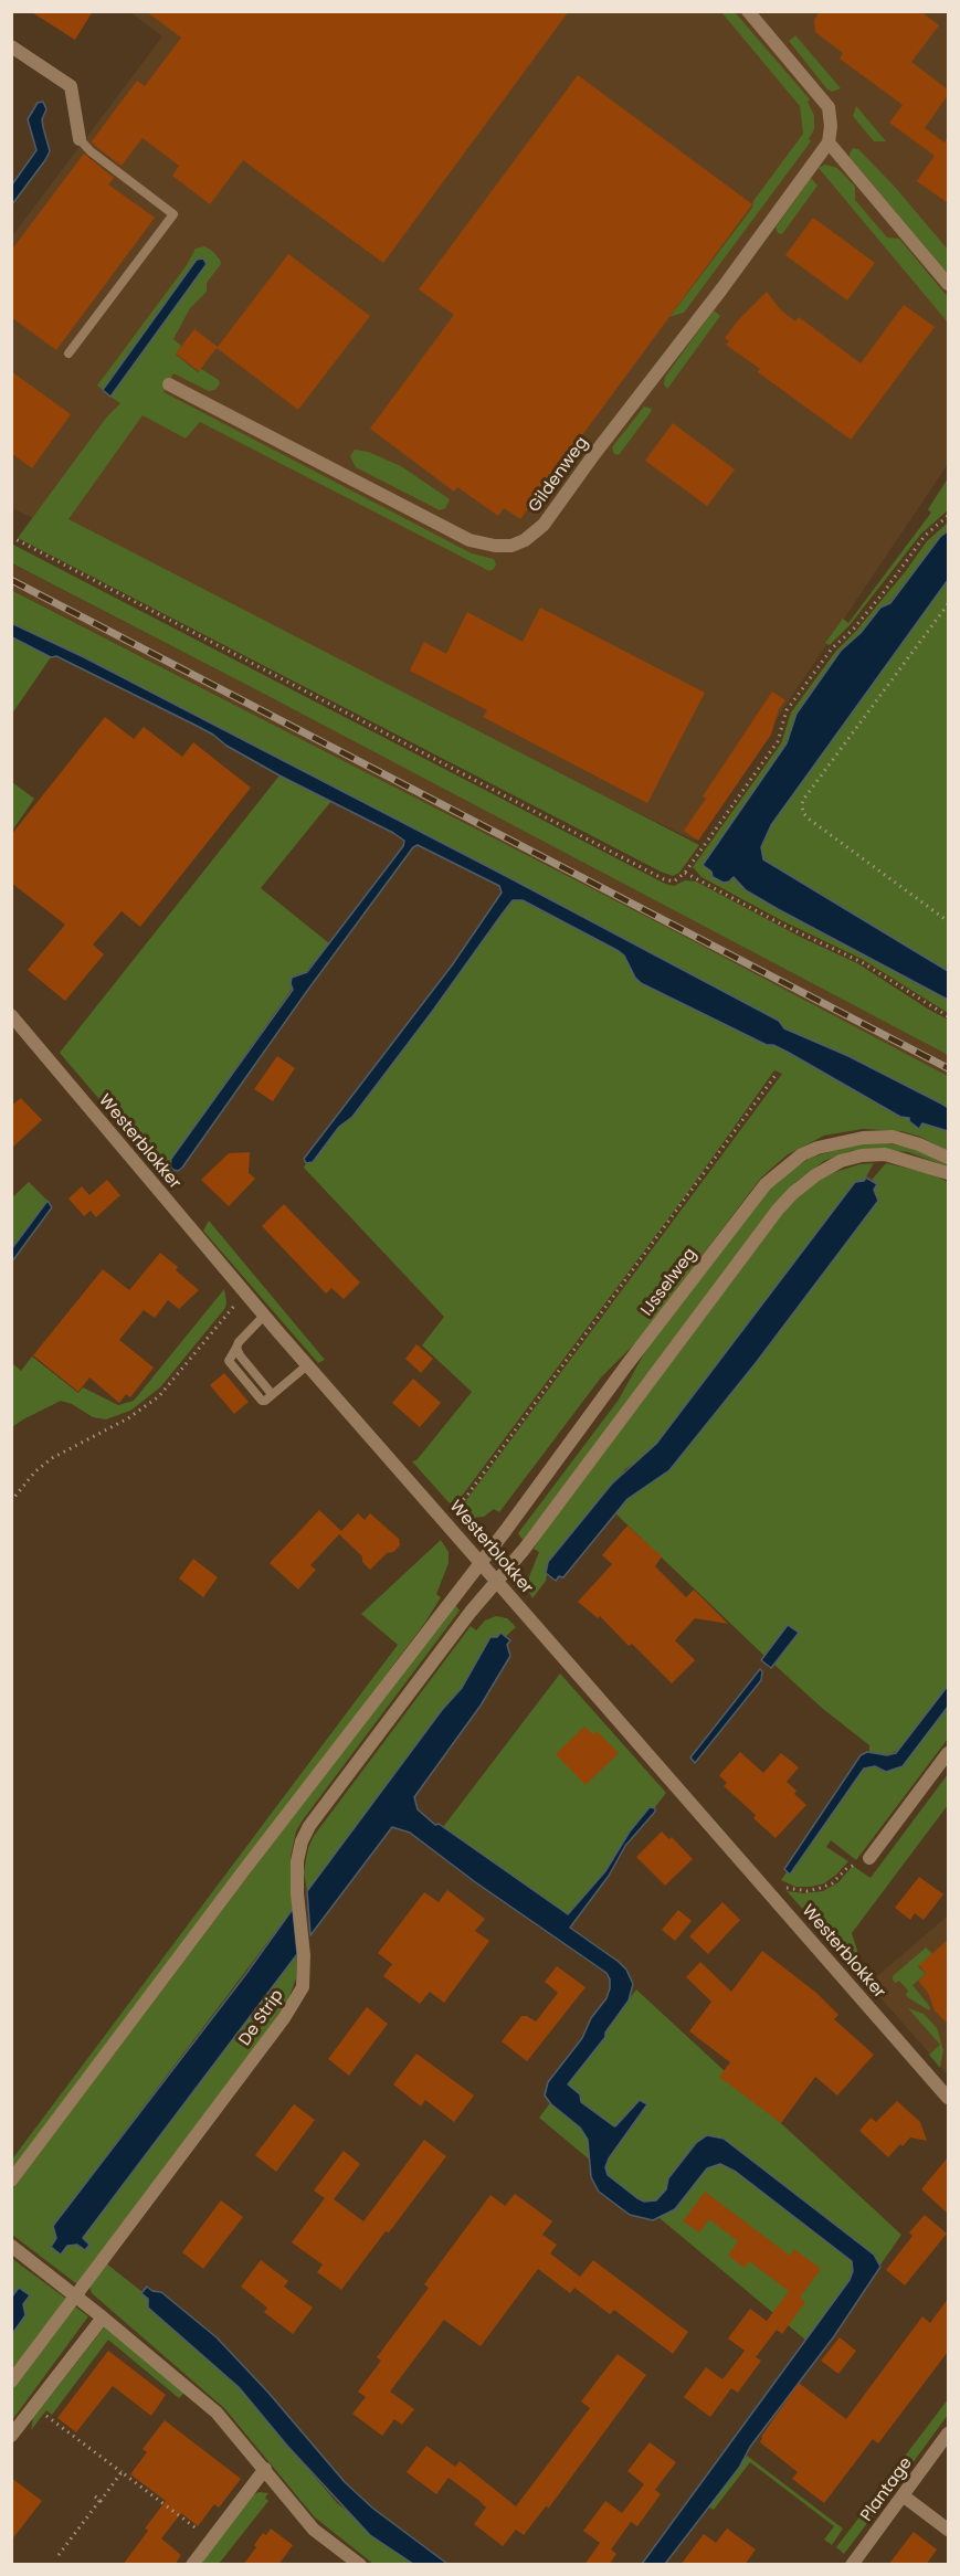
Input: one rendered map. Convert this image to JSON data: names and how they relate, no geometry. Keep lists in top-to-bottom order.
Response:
{
  "streets": {
    "street": [
      "Gildenweg",
      "Westerblokker",
      "IJsselweg",
      "De Strip",
      "Plantage"
    ]
  },
  "crossings": [
    ["Westerblokker", "IJsselweg"],
    ["Westerblokker", "De Strip"]
  ]
}
